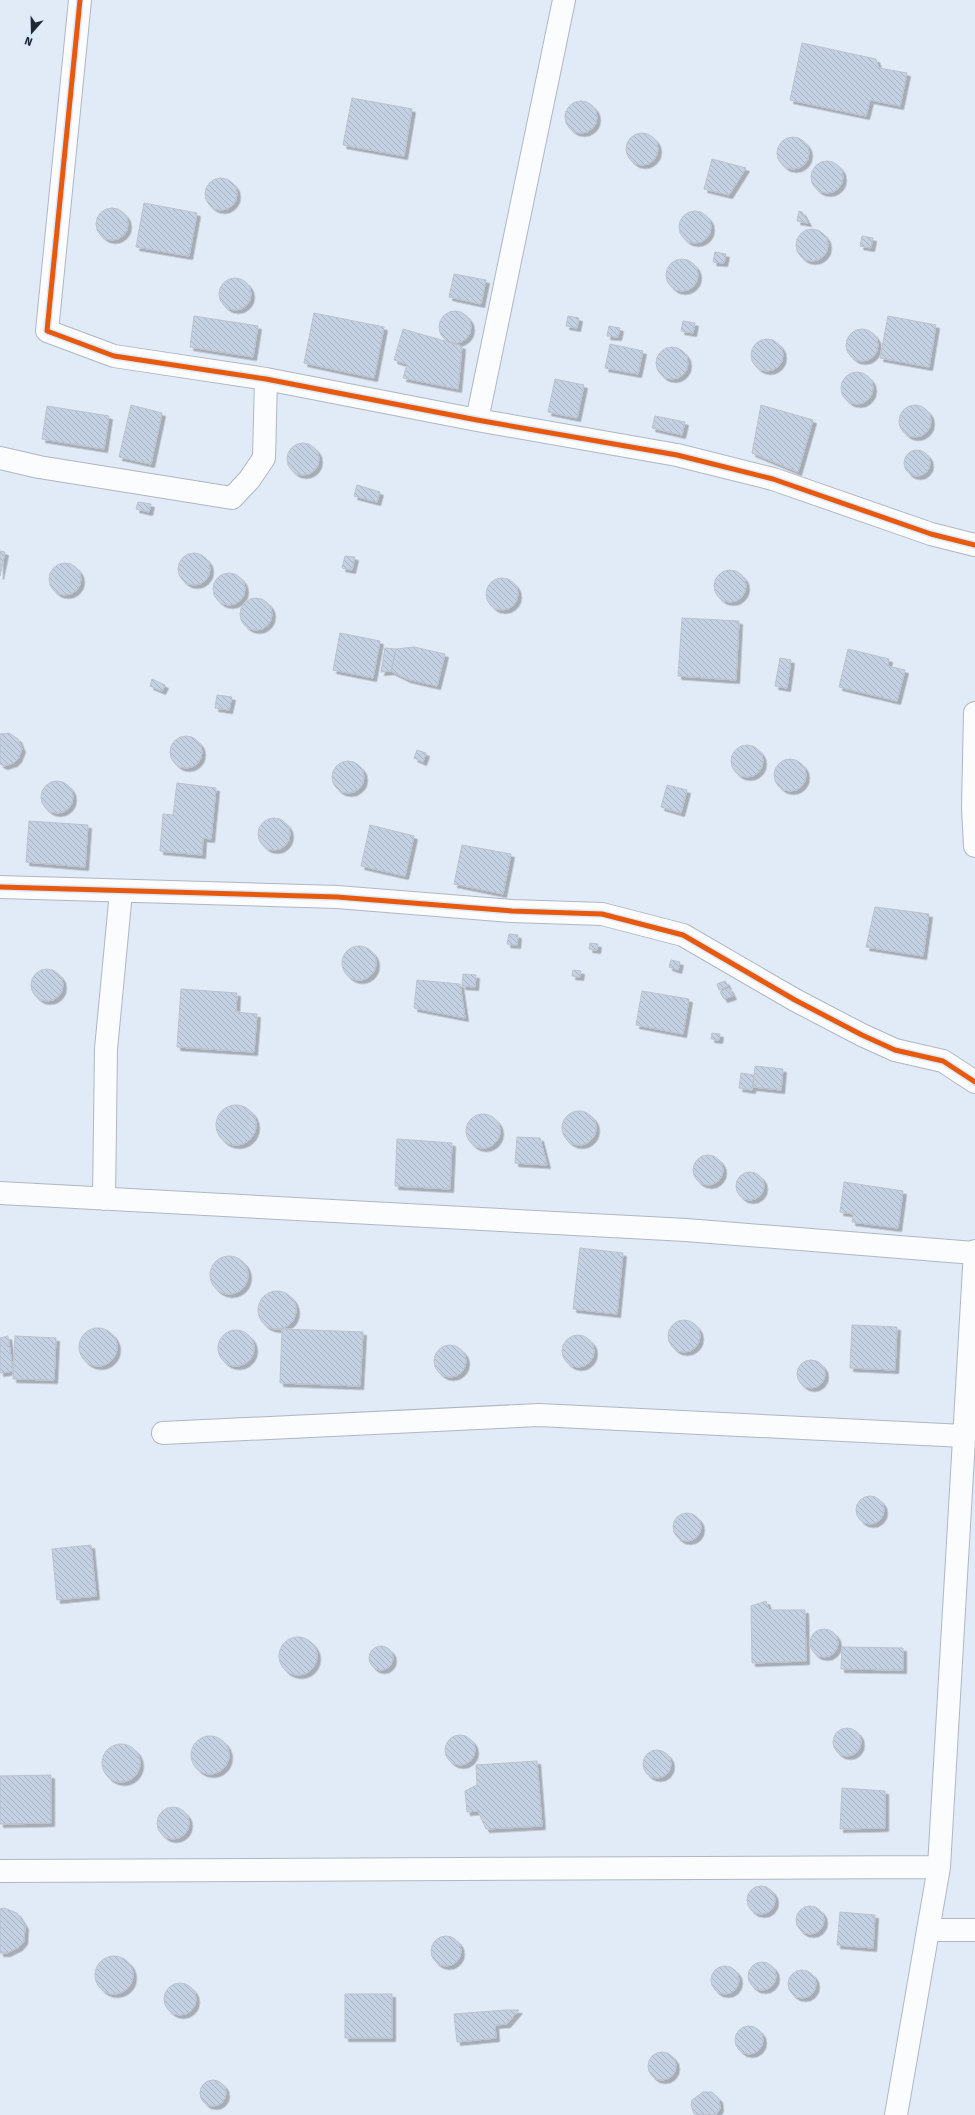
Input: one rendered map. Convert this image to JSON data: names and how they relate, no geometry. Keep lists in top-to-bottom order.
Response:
{
  "north": "bottom"
}
